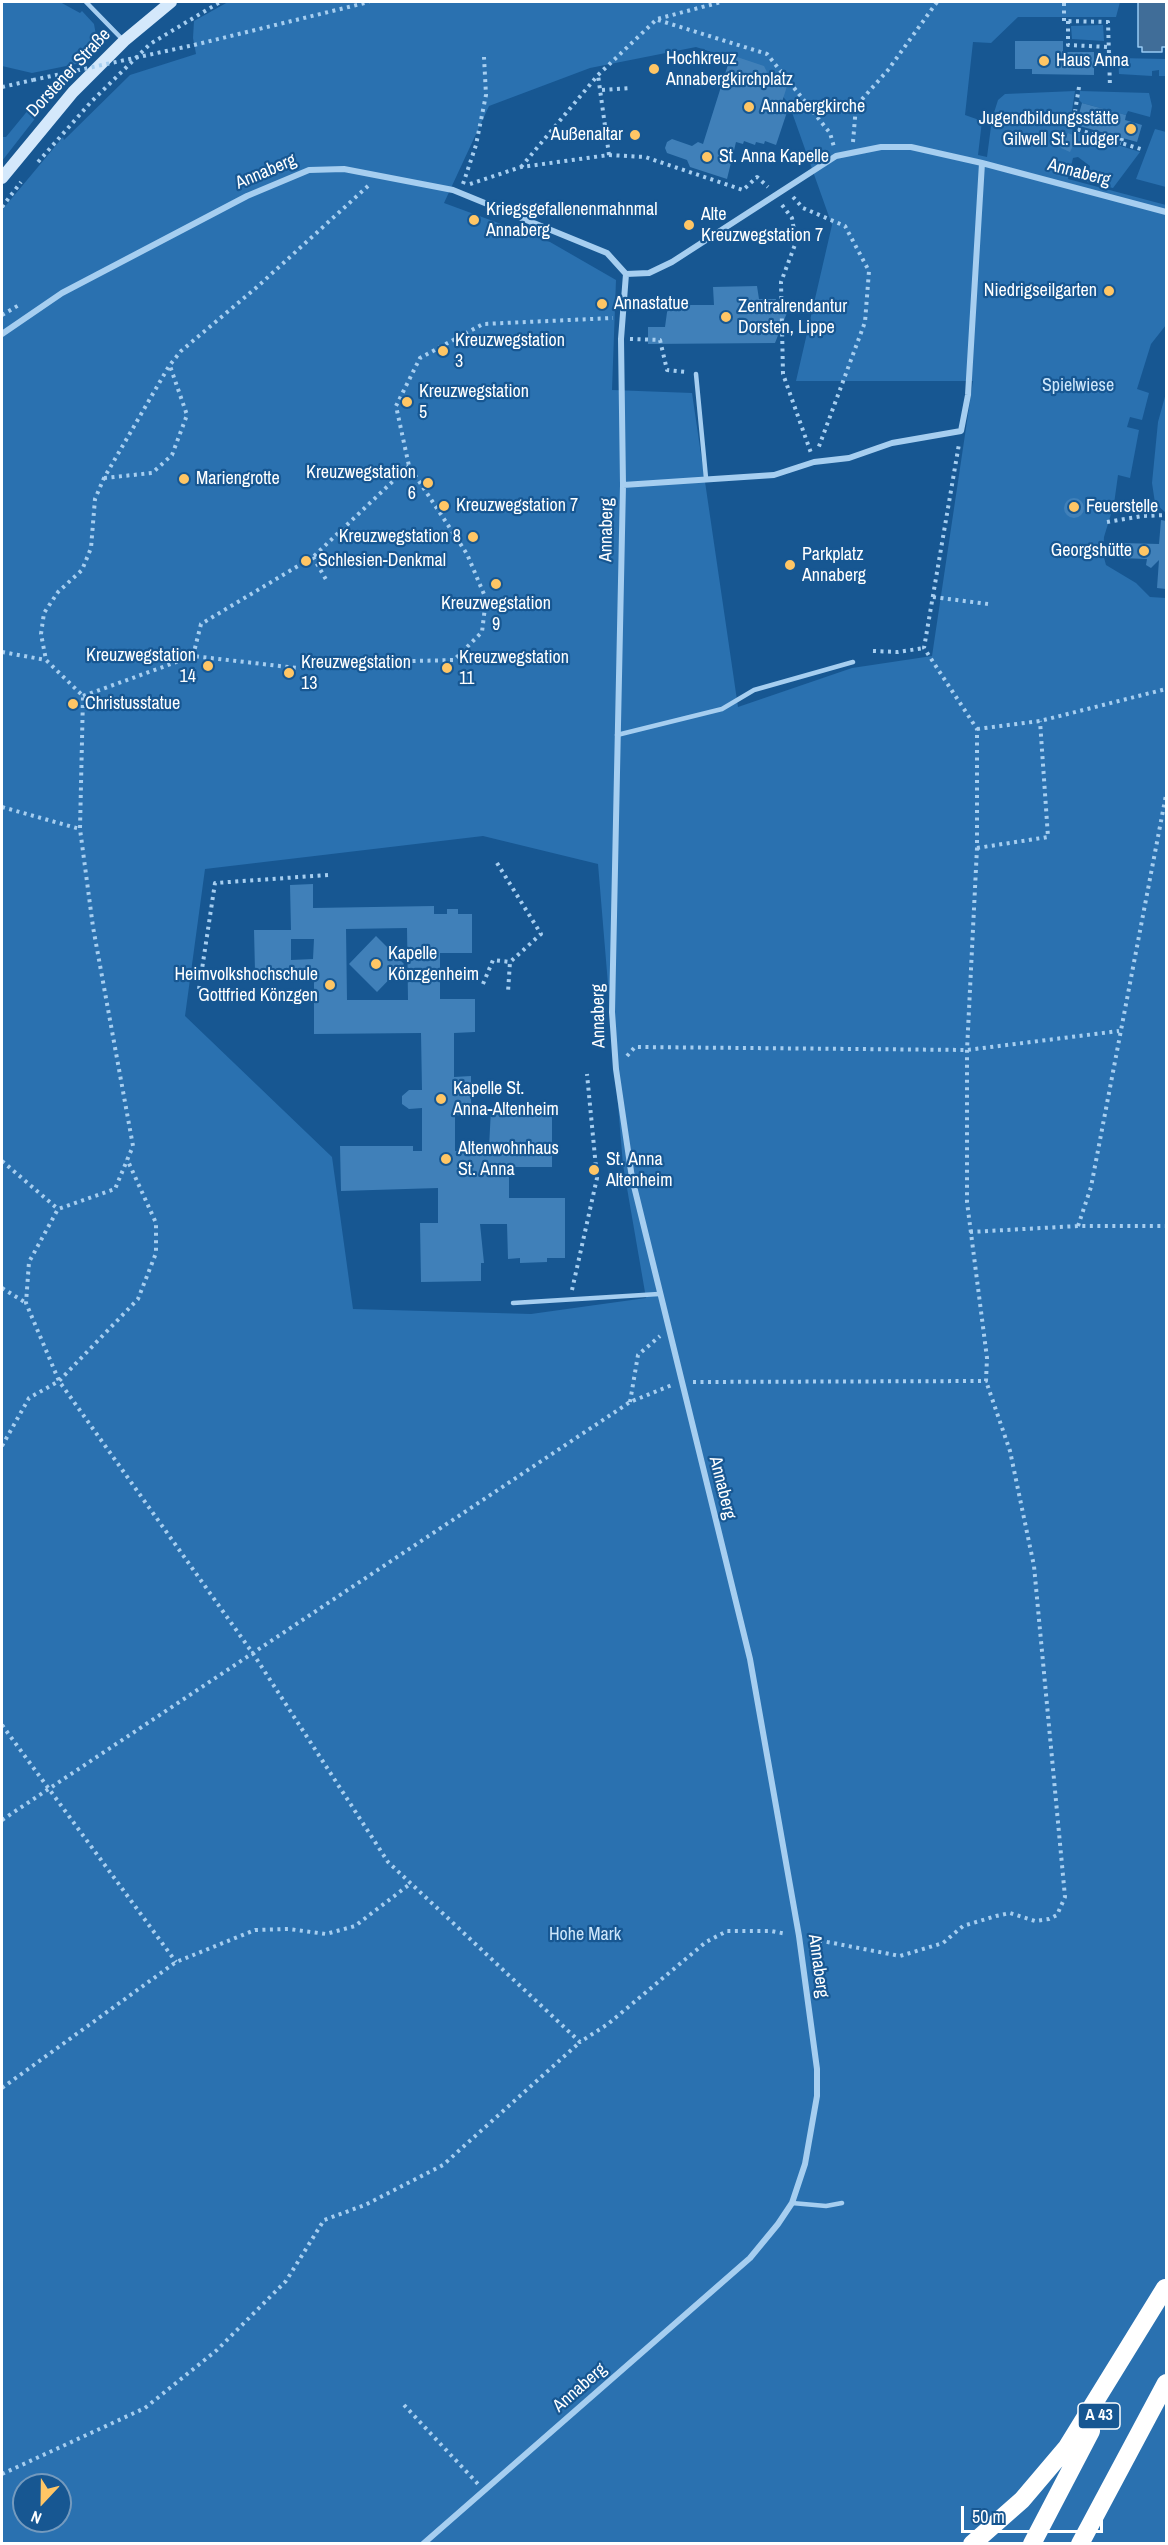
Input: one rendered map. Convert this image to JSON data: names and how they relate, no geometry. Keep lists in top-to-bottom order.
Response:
{
  "streets": {
    "highway": ["A 43"],
    "main road": ["Dorstener Straße"],
    "street": ["Annaberg"]
  },
  "parks": ["Spielwiese", "Hohe Mark"],
  "places": [
    "Haus Anna",
    "Hochkreuz Annabergkirchplatz",
    "Annabergkirche",
    "Jugendbildungsstätte Gilwell St. Ludger",
    "Außenaltar",
    "St. Anna Kapelle",
    "Kriegsgefallenenmahnmal Annaberg",
    "Alte Kreuzwegstation 7",
    "Niedrigseilgarten",
    "Annastatue",
    "Zentralrendantur Dorsten, Lippe",
    "Kreuzwegstation 3",
    "Kreuzwegstation 5",
    "Mariengrotte",
    "Kreuzwegstation 6",
    "Kreuzwegstation 7",
    "Feuerstelle",
    "Kreuzwegstation 8",
    "Georgshütte",
    "Schlesien-Denkmal",
    "Parkplatz Annaberg",
    "Kreuzwegstation 9",
    "Kreuzwegstation 14",
    "Kreuzwegstation 11",
    "Kreuzwegstation 13",
    "Christusstatue",
    "Kapelle Könzgenheim",
    "Heimvolkshochschule Gottfried Könzgen",
    "Kapelle St. Anna-Altenheim",
    "Altenwohnhaus St. Anna",
    "St. Anna Altenheim"
  ],
  "scale_bar": "50 m",
  "north": "bottom"
}
